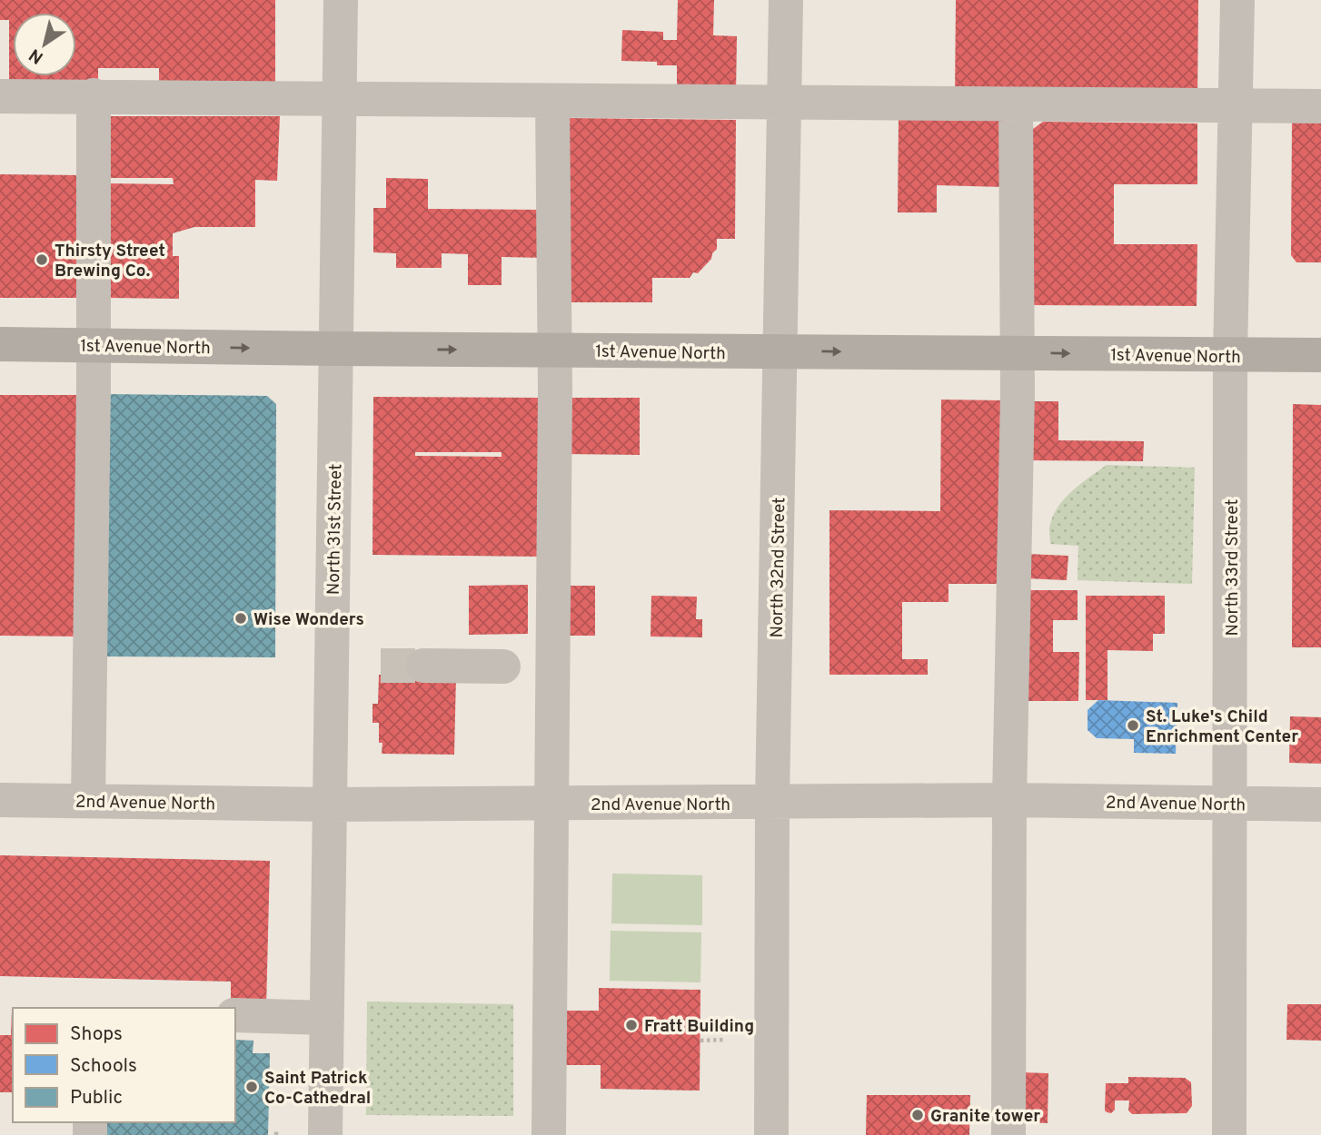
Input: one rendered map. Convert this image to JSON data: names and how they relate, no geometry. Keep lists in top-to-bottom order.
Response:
{
  "streets": {
    "main road": ["1st Avenue North"],
    "street": [
      "North 31st Street",
      "North 32nd Street",
      "North 33rd Street",
      "2nd Avenue North"
    ]
  },
  "crossings": [
    ["1st Avenue North", "North 31st Street"],
    ["1st Avenue North", "North 32nd Street"],
    ["1st Avenue North", "North 33rd Street"],
    ["North 31st Street", "2nd Avenue North"],
    ["North 32nd Street", "2nd Avenue North"],
    ["North 33rd Street", "2nd Avenue North"]
  ],
  "one_way": ["1st Avenue North"],
  "places": [
    "Thirsty Street Brewing Co.",
    "Wise Wonders",
    "St. Luke's Child Enrichment Center",
    "Fratt Building",
    "Saint Patrick Co-Cathedral",
    "Granite tower"
  ],
  "legend": ["Shops", "Schools", "Public"],
  "north": "bottom left"
}
